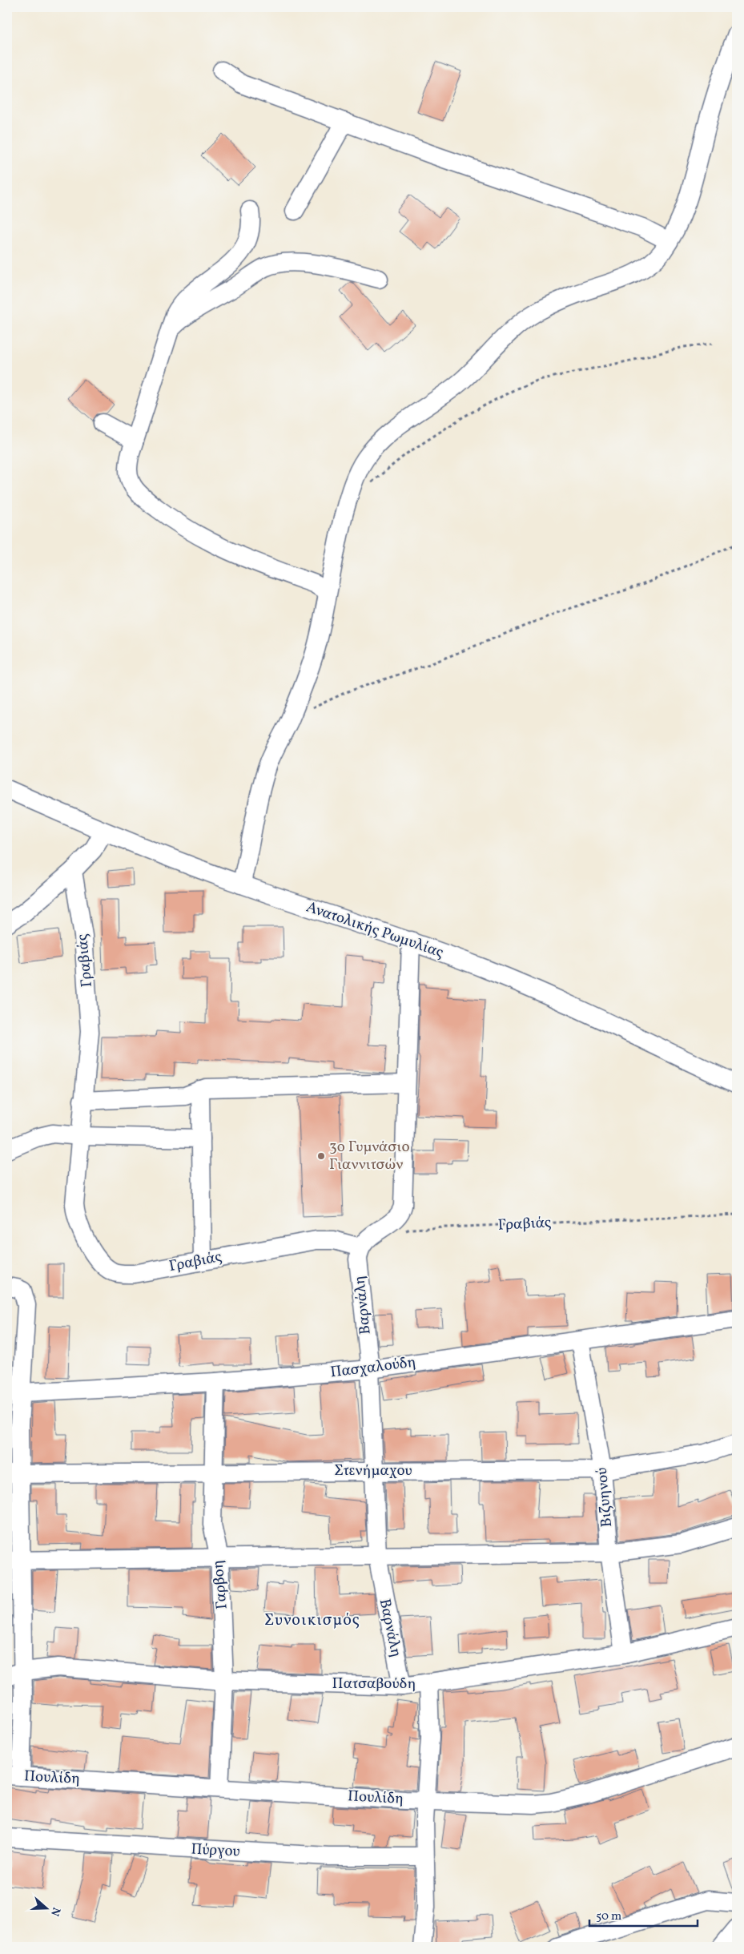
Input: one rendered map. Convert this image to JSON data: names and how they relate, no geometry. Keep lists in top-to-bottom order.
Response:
{
  "streets": {
    "street": [
      "Ανατολικής Ρωμυλίας",
      "Γραβιάς",
      "Βαρνάλη",
      "Πασχαλούδη",
      "Στενήμαχου",
      "Βιζυηνού",
      "Γαρβοη",
      "Πατσαβούδη",
      "Πουλίδη",
      "Πύργου"
    ]
  },
  "crossings": [
    ["Γραβιάς", "Βαρνάλη"],
    ["Βαρνάλη", "Πασχαλούδη"],
    ["Βαρνάλη", "Στενήμαχου"],
    ["Βαρνάλη", "Πατσαβούδη"],
    ["Πασχαλούδη", "Βιζυηνού"],
    ["Πασχαλούδη", "Γαρβοη"],
    ["Στενήμαχου", "Βιζυηνού"],
    ["Στενήμαχου", "Γαρβοη"],
    ["Βιζυηνού", "Πατσαβούδη"],
    ["Γαρβοη", "Πατσαβούδη"],
    ["Γαρβοη", "Πουλίδη"]
  ],
  "districts": ["Συνοικισμός"],
  "places": ["3ο Γυμνάσιο Γιαννιτσών"],
  "scale_bar": "50 m",
  "north": "right"
}
